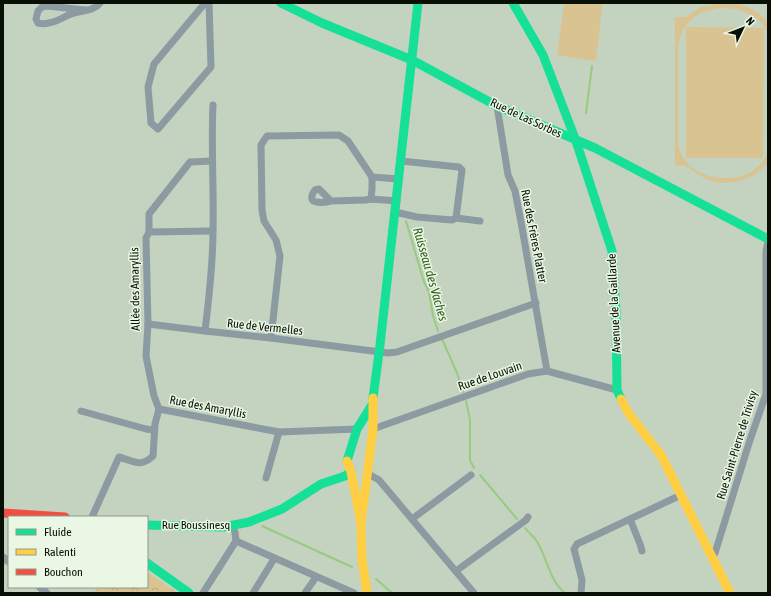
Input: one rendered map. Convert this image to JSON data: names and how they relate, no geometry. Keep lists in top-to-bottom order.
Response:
{
  "streets": {
    "street": [
      "Rue de Las Sorbes",
      "Rue des Frères Platter",
      "Allée des Amaryllis",
      "Avenue de la Gaillarde",
      "Rue de Vermelles",
      "Rue de Louvain",
      "Rue des Amaryllis",
      "Rue Saint-Pierre de Trivisy",
      "Rue Boussinesq"
    ]
  },
  "crossings": [
    ["Rue de Las Sorbes", "Rue des Frères Platter"],
    ["Rue de Las Sorbes", "Avenue de la Gaillarde"],
    ["Rue de Las Sorbes", "Rue Saint-Pierre de Trivisy"],
    ["Rue des Frères Platter", "Rue de Vermelles"],
    ["Rue des Frères Platter", "Rue de Louvain"],
    ["Allée des Amaryllis", "Rue de Vermelles"],
    ["Allée des Amaryllis", "Rue des Amaryllis"],
    ["Avenue de la Gaillarde", "Rue de Louvain"],
    ["Avenue de la Gaillarde", "Rue Saint-Pierre de Trivisy"]
  ],
  "water": ["Ruisseau des Vaches"],
  "legend": ["Fluide", "Ralenti", "Bouchon"],
  "north": "top right"
}
